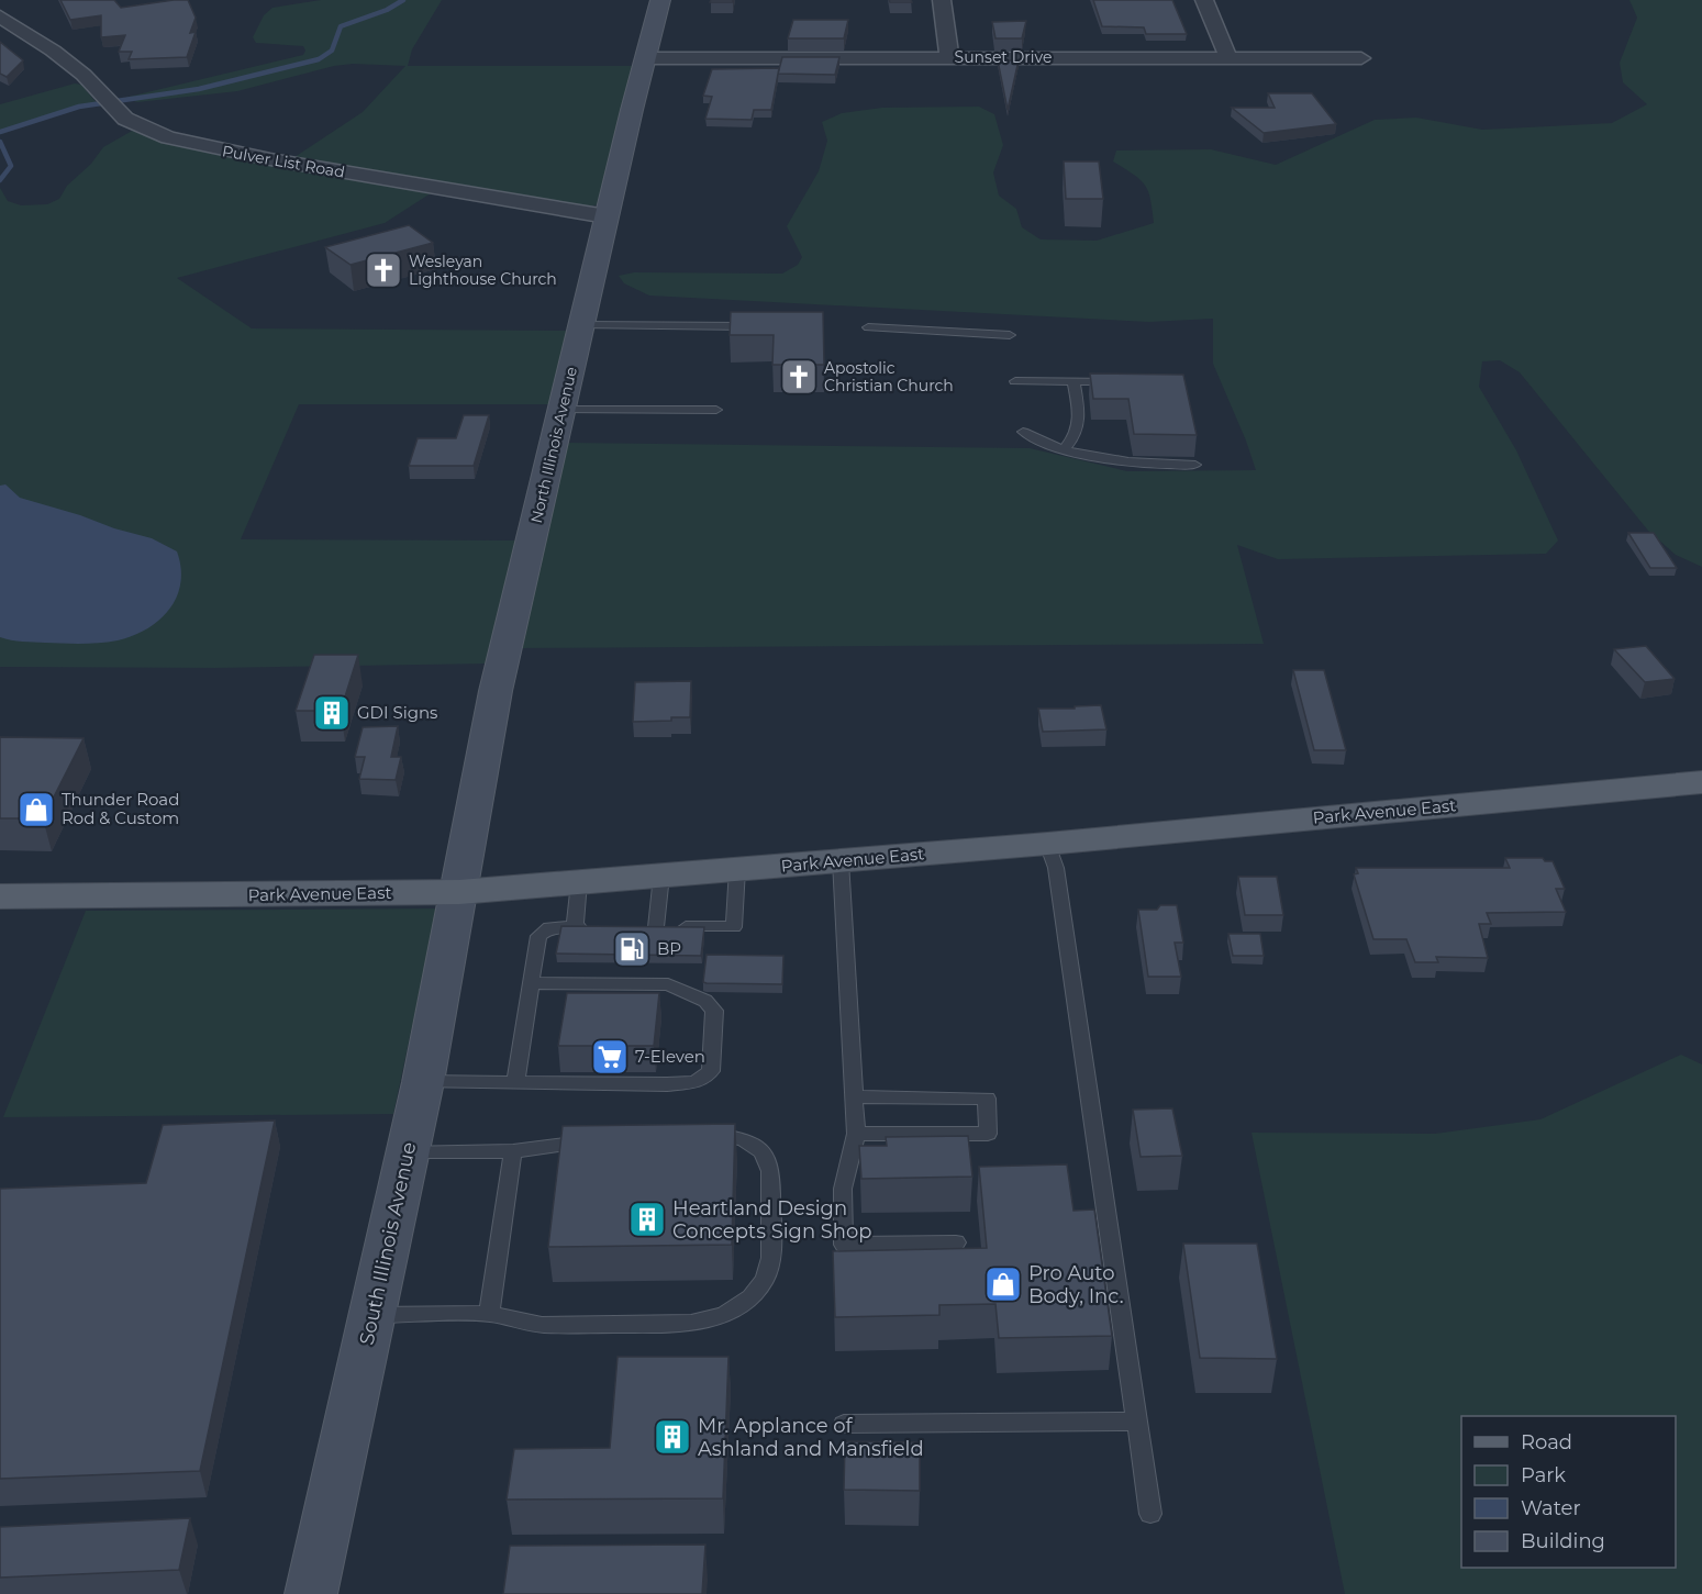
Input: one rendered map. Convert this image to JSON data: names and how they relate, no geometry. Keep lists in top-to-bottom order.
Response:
{
  "streets": {
    "main road": ["Park Avenue East"],
    "street": [
      "Sunset Drive",
      "Pulver List Road",
      "North Illinois Avenue",
      "South Illinois Avenue"
    ]
  },
  "crossings": [
    ["Sunset Drive", "North Illinois Avenue"],
    ["Pulver List Road", "North Illinois Avenue"],
    ["North Illinois Avenue", "Park Avenue East"],
    ["North Illinois Avenue", "South Illinois Avenue"],
    ["Park Avenue East", "South Illinois Avenue"]
  ],
  "places": {
    "church": ["Wesleyan Lighthouse Church", "Apostolic Christian Church"],
    "building": ["GDI Signs", "Heartland Design Concepts Sign Shop", "Mr. Applance of Ashland and Mansfield"],
    "shop": ["Thunder Road Rod & Custom", "Pro Auto Body, Inc."],
    "fuel station": ["BP"],
    "supermarket": ["7-Eleven"]
  },
  "legend": [
    "Road",
    "Park",
    "Water",
    "Building"
  ]
}
